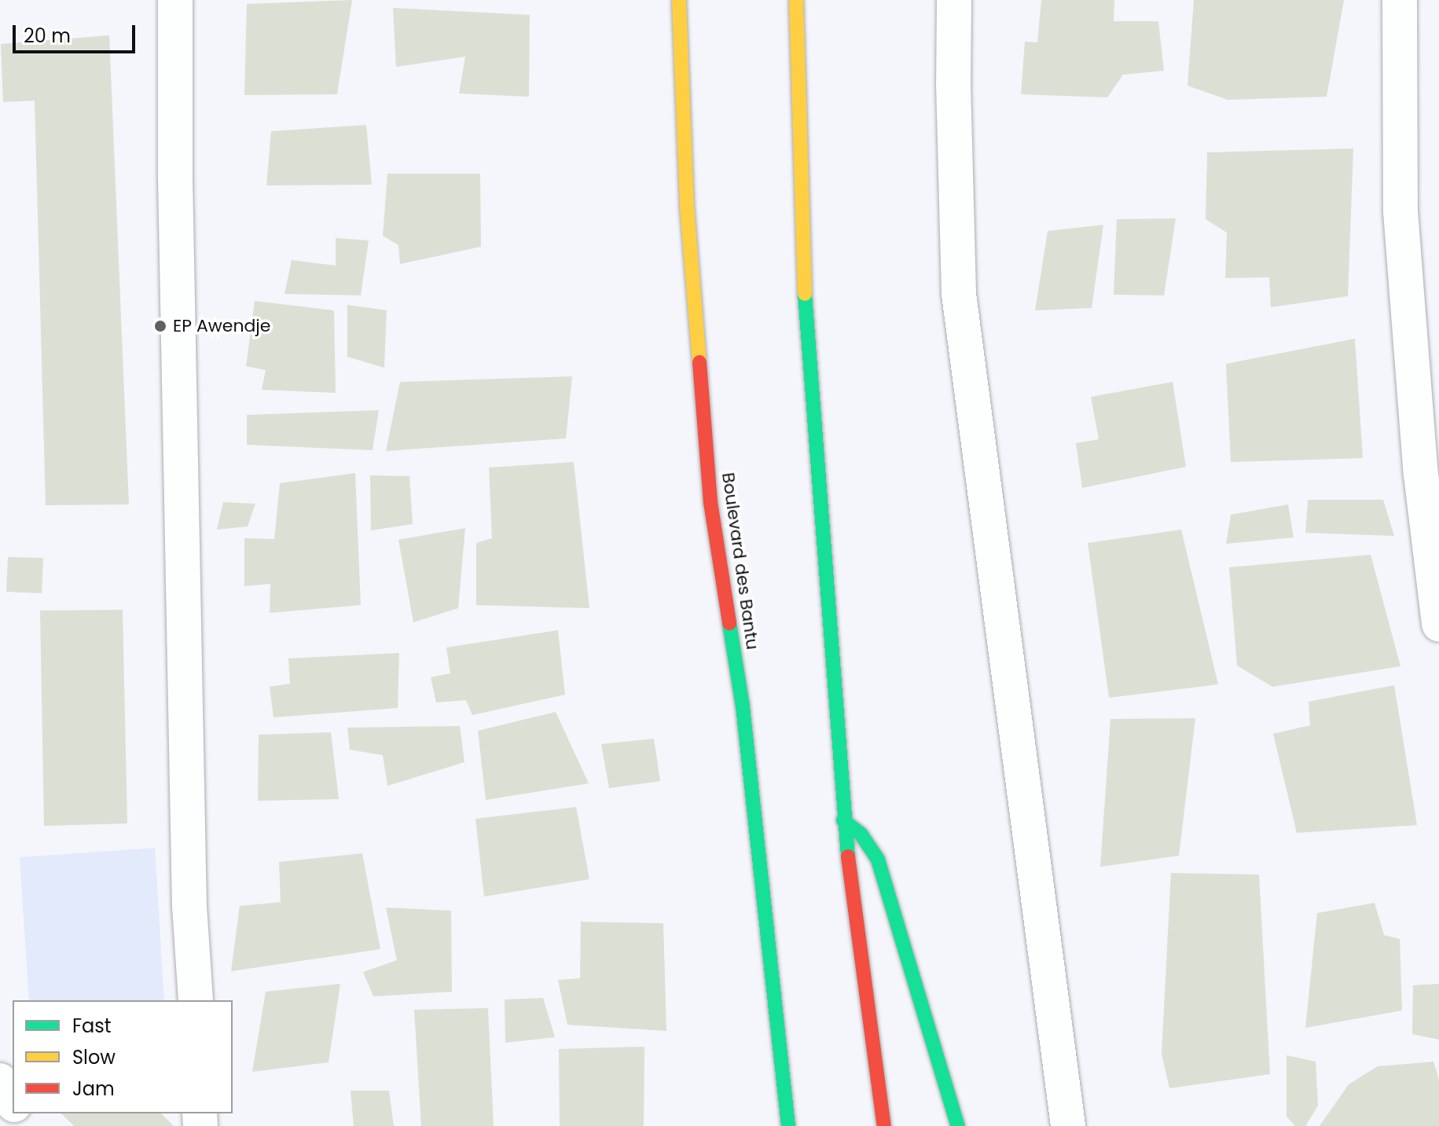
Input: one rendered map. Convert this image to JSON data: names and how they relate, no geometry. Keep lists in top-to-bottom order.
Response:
{
  "streets": {
    "highway": ["Boulevard des Bantu"]
  },
  "places": ["EP Awendje"],
  "legend": ["Fast", "Slow", "Jam"],
  "scale_bar": "20 m"
}
